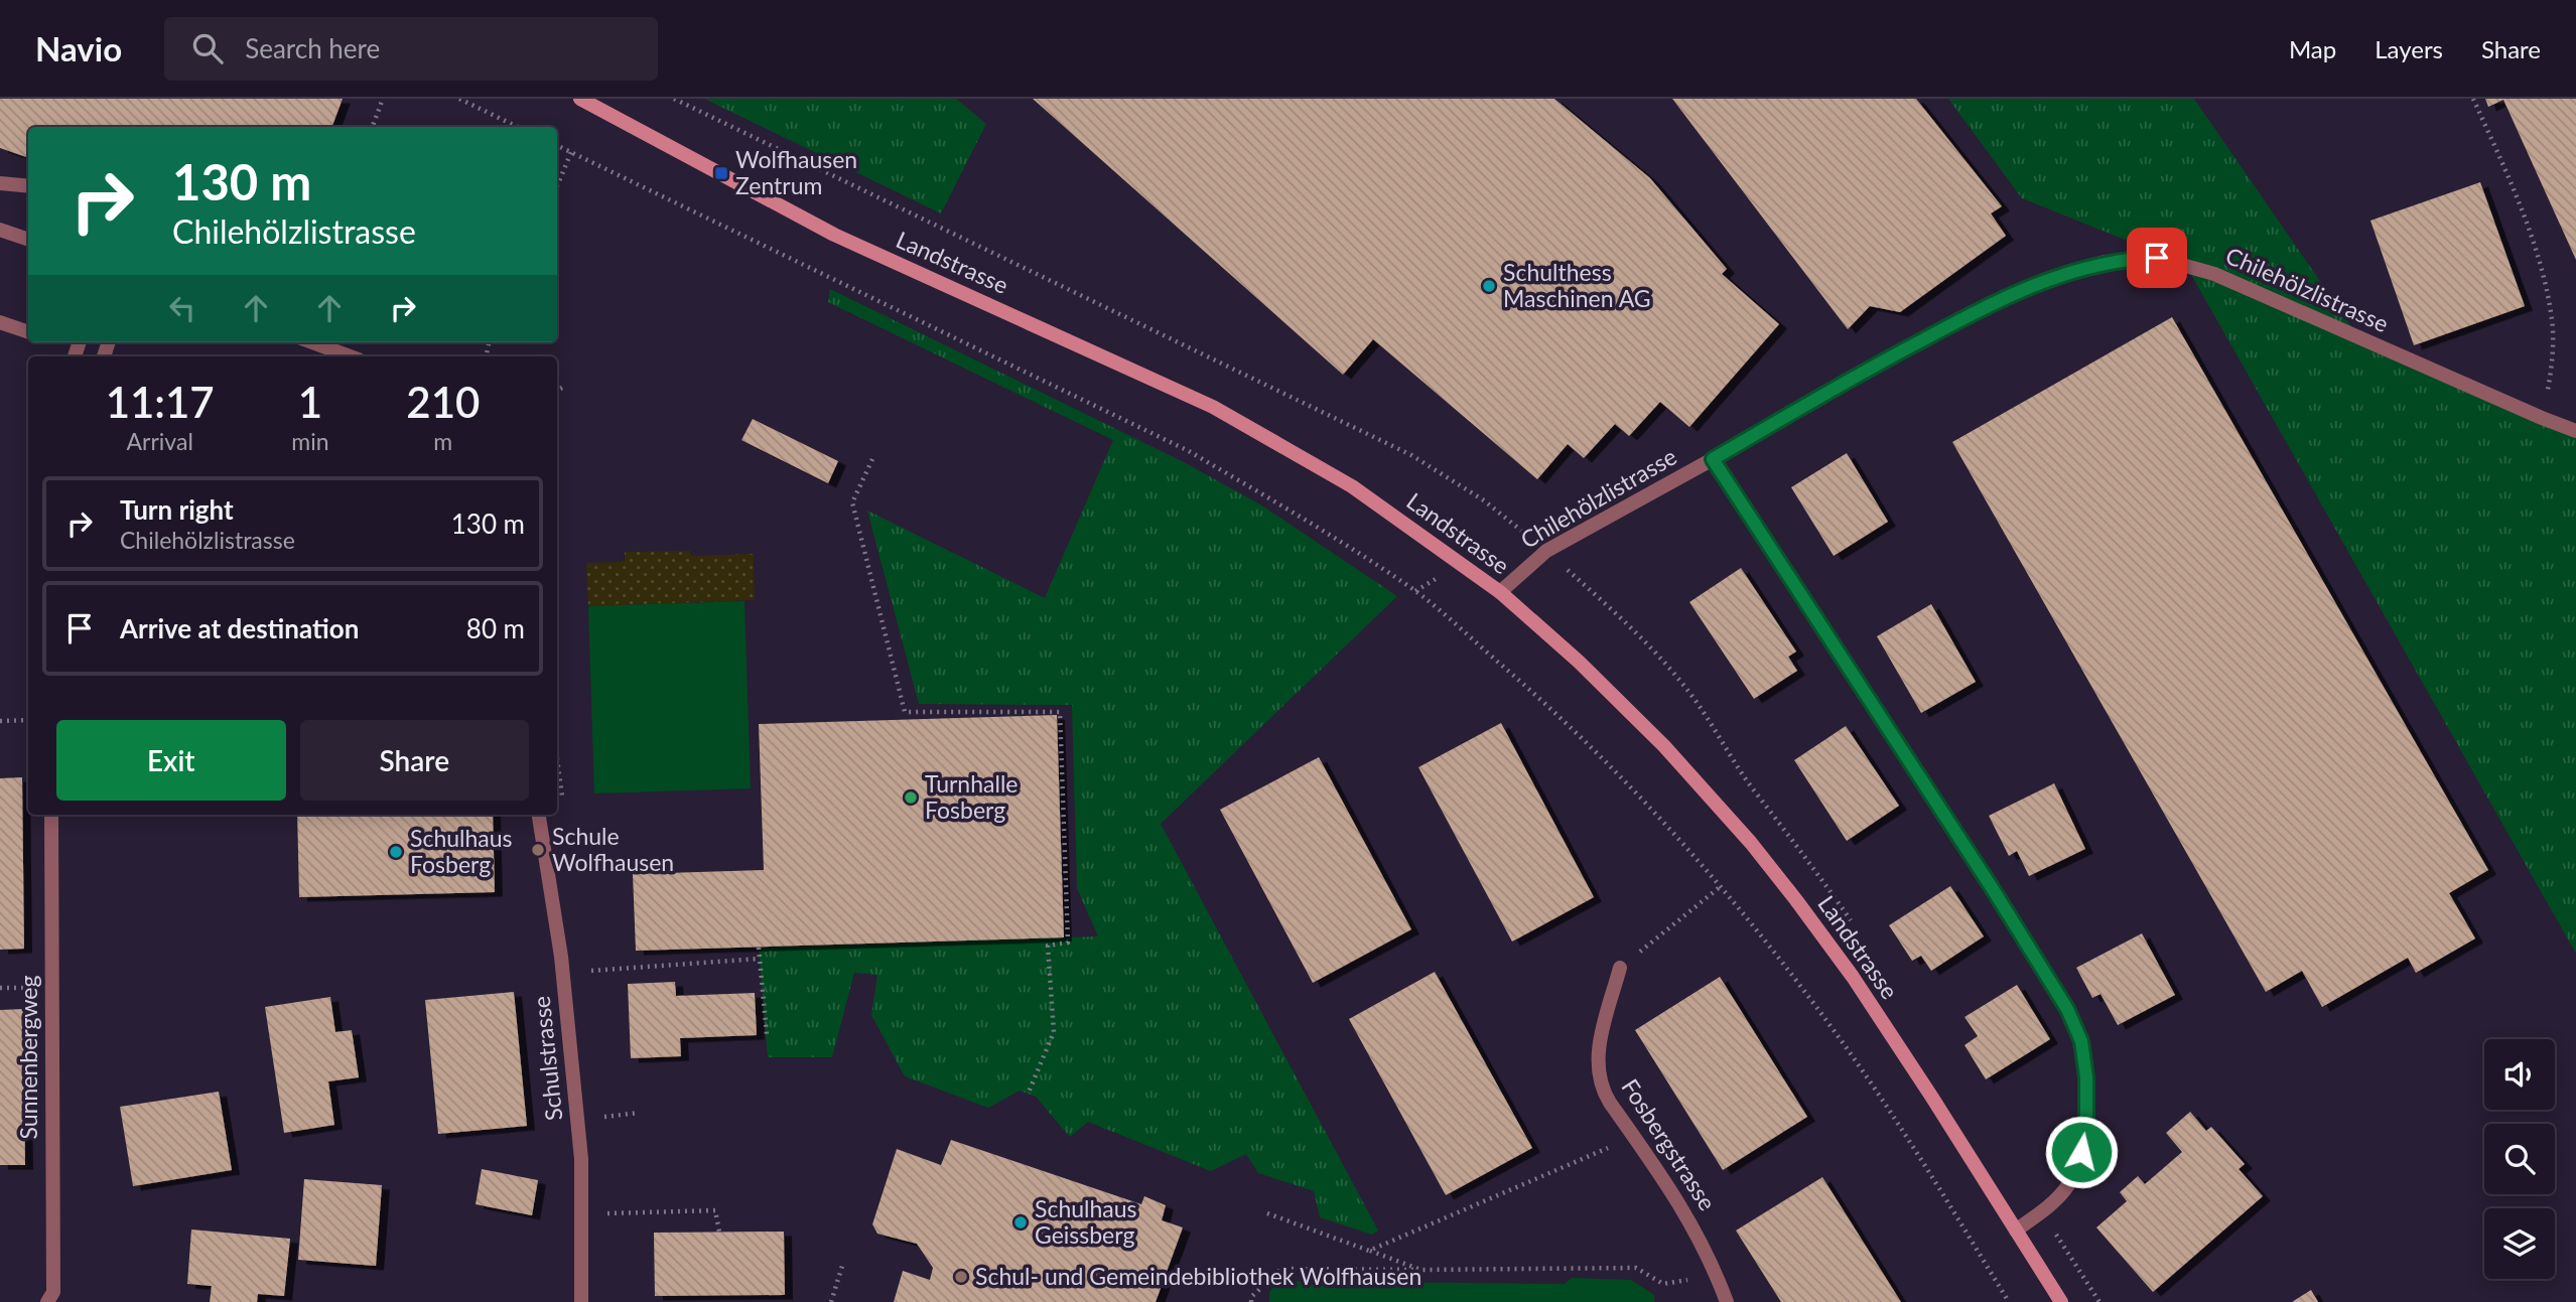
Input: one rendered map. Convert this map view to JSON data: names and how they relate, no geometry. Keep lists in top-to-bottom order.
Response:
{
  "streets": {
    "main road": ["Landstrasse"],
    "street": [
      "Chilehölzlistrasse",
      "Sunnenbergweg",
      "Schulstrasse",
      "Fosbergstrasse"
    ]
  },
  "crossings": [
    ["Landstrasse", "Chilehölzlistrasse"]
  ],
  "places": {
    "transit": ["Wolfhausen Zentrum"],
    "other": [
      "Schulthess Maschinen AG",
      "Turnhalle Fosberg",
      "Schule Wolfhausen",
      "Schulhaus Fosberg",
      "Schulhaus Geissberg",
      "Schul- und Gemeindebibliothek Wolfhausen"
    ]
  },
  "page": {
    "header": "Navio",
    "search": "Search here",
    "nav": ["Map", "Layers", "Share"],
    "turn": ["130 m", "Chilehölzlistrasse"],
    "eta": [
      "11:17",
      "Arrival",
      "1",
      "min",
      "210",
      "m"
    ],
    "list": [
      {
        "name": "Turn right",
        "note": "Chilehölzlistrasse",
        "value": "130 m"
      },
      {
        "name": "Arrive at destination",
        "value": "80 m"
      }
    ],
    "buttons": ["Exit", "Share"]
  }
}
